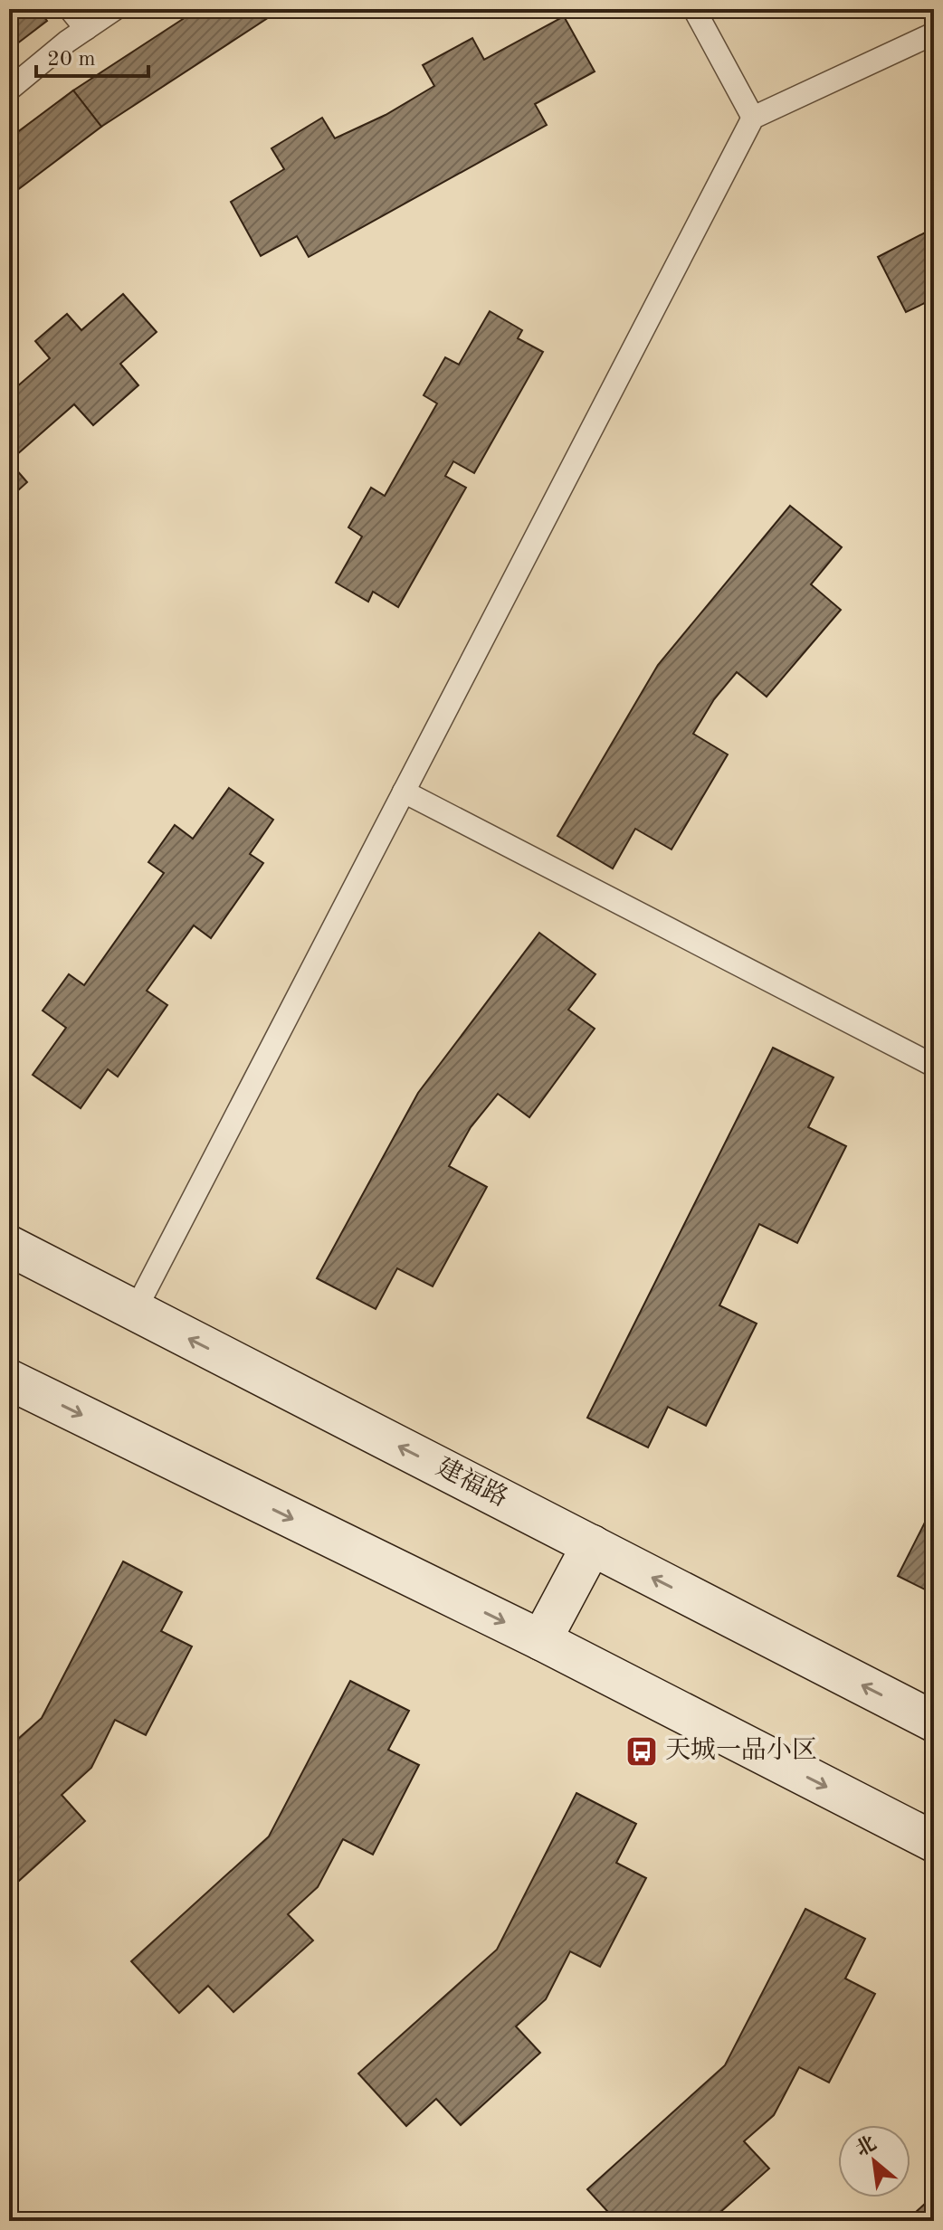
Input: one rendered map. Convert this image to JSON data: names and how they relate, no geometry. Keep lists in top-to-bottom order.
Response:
{
  "streets": {
    "main road": ["建福路"]
  },
  "places": {
    "bus stop": ["天城一品小区"]
  },
  "scale_bar": "20 m",
  "north": "top left"
}
